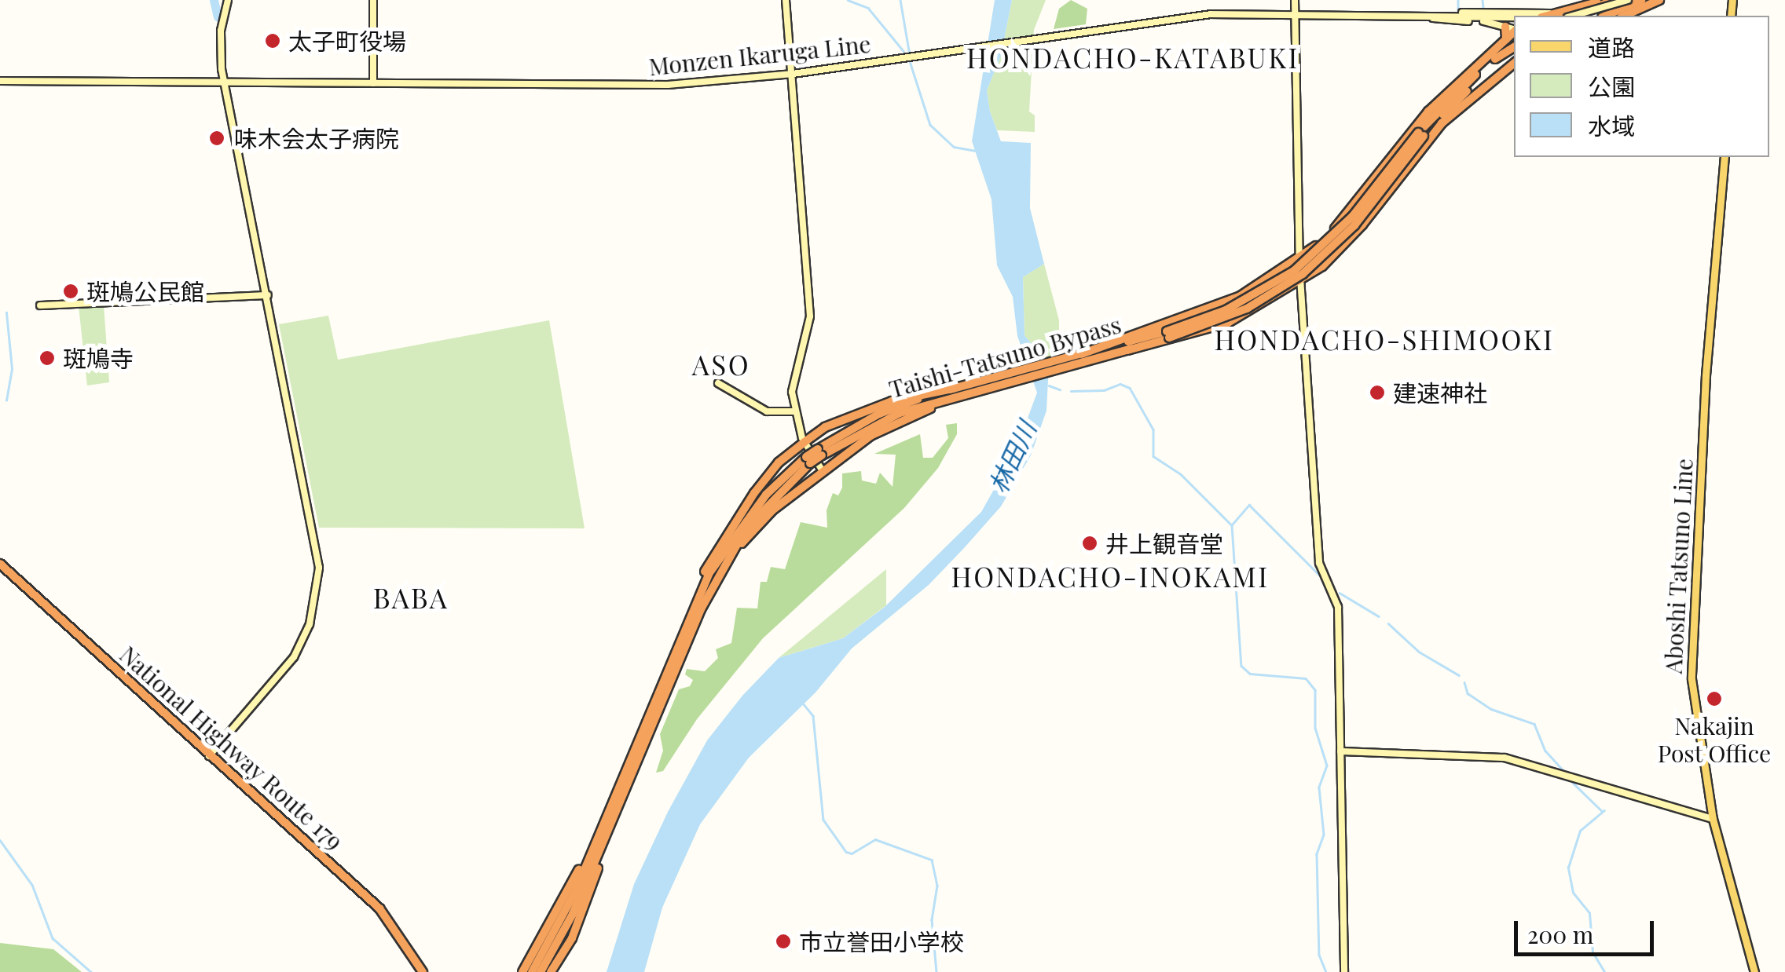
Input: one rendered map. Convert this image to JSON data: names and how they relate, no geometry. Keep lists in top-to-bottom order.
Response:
{
  "streets": {
    "highway": ["Taishi-Tatsuno Bypass", "National Highway Route 179"],
    "main road": ["Monzen Ikaruga Line", "Aboshi Tatsuno Line"]
  },
  "districts": [
    "HONDACHO-KATABUKI",
    "HONDACHO-SHIMOOKI",
    "ASO",
    "HONDACHO-INOKAMI",
    "BABA"
  ],
  "water": ["林田川"],
  "places": [
    "太子町役場",
    "味木会太子病院",
    "斑鳩公民館",
    "斑鳩寺",
    "建速神社",
    "井上観音堂",
    "Nakajin Post Office",
    "市立誉田小学校"
  ],
  "legend": ["道路", "公園", "水域"],
  "scale_bar": "200 m"
}
